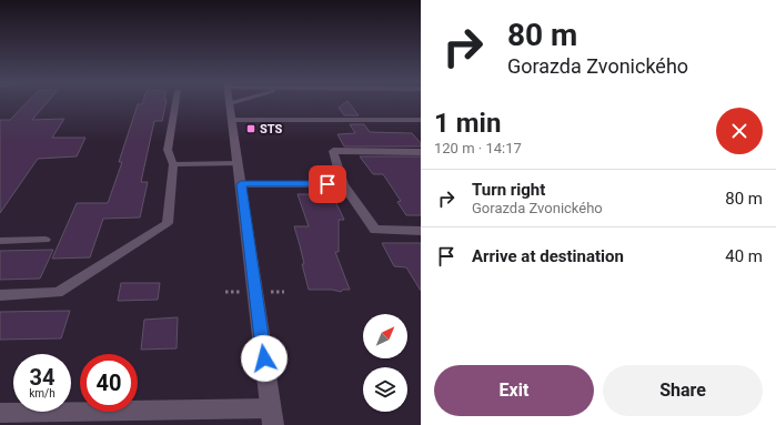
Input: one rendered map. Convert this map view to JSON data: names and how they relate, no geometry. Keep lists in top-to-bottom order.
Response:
{
  "places": {
    "transit": ["STS"]
  },
  "north": "top right",
  "page": {
    "turn": ["80 m", "Gorazda Zvonického"],
    "heading": ["1 min", "120 m · 14:17"],
    "list": [
      {
        "name": "Turn right",
        "note": "Gorazda Zvonického",
        "value": "80 m"
      },
      {
        "name": "Arrive at destination",
        "value": "40 m"
      }
    ],
    "speed": "34 km/h",
    "limit": "40",
    "buttons": ["Exit", "Share"]
  }
}
